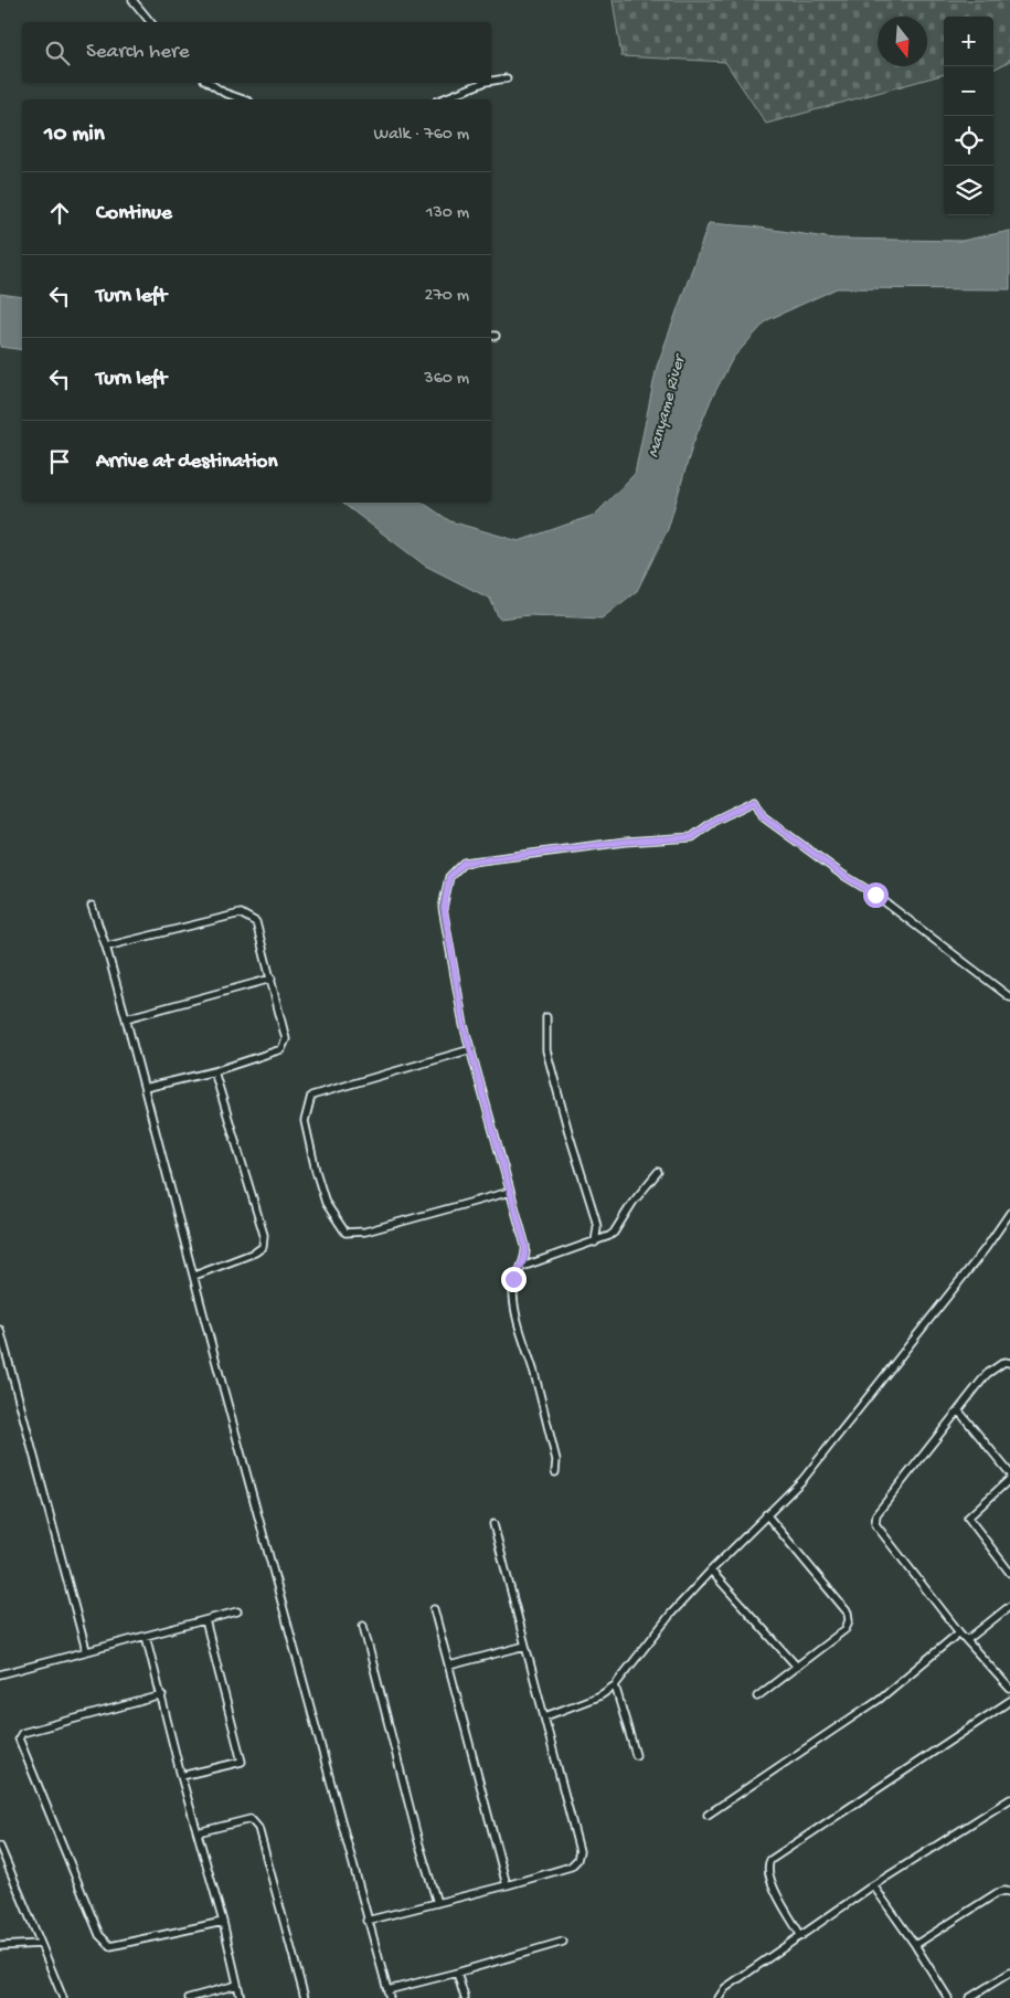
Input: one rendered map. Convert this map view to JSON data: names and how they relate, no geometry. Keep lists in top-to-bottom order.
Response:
{
  "water": ["Manyame River"],
  "north": "bottom",
  "page": {
    "map_buttons": ["+", "−"],
    "search": "Search here",
    "heading": ["10 min", "Walk · 760 m"],
    "list": [
      ["Continue", "130 m"],
      ["Turn left", "270 m"],
      ["Turn left", "360 m"],
      "Arrive at destination"
    ]
  }
}
